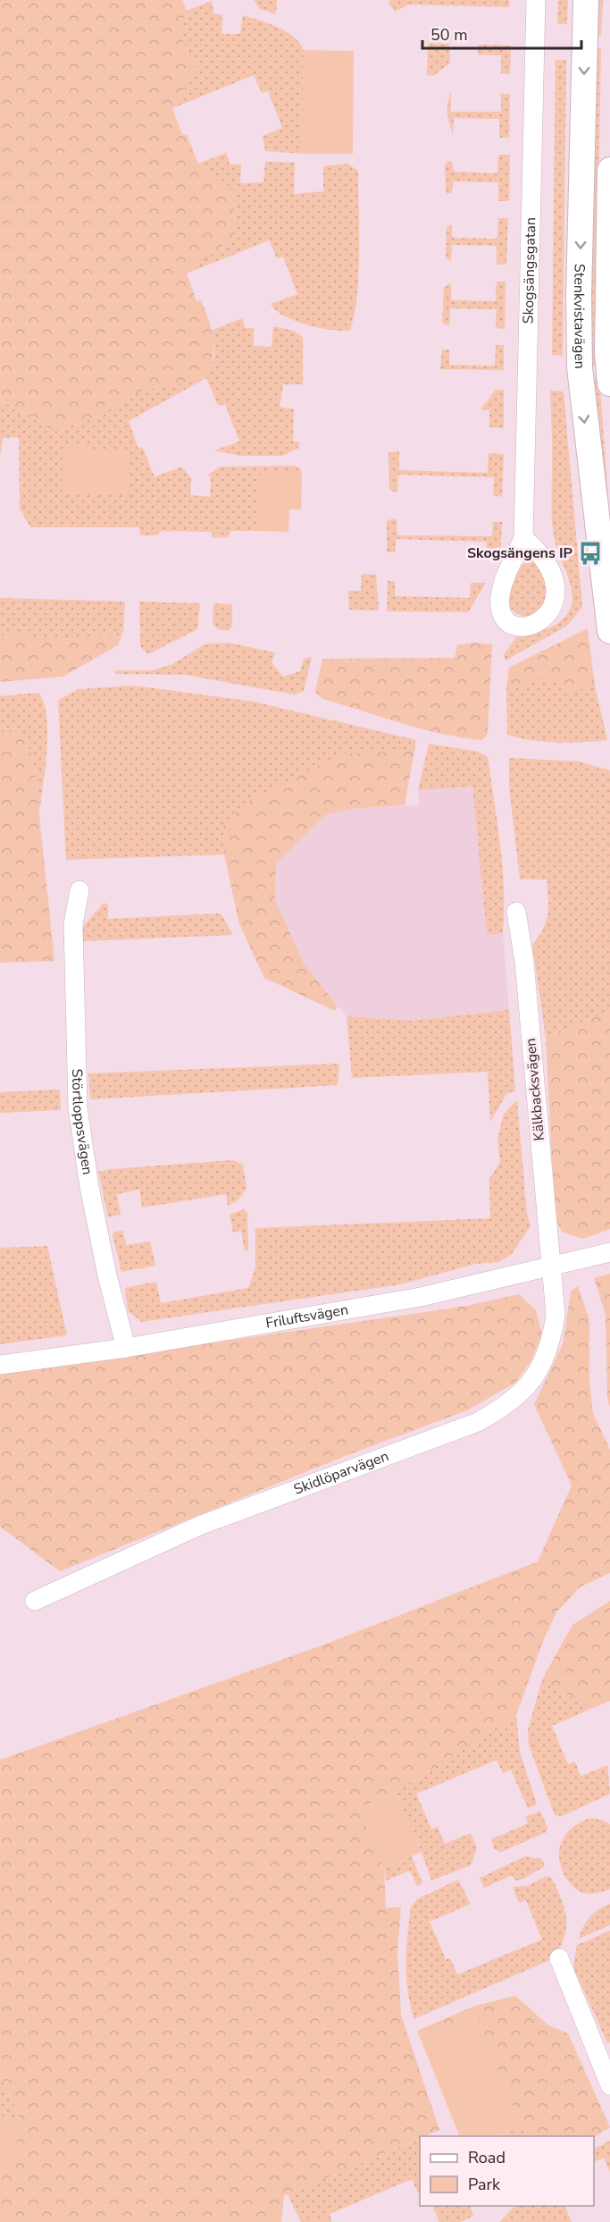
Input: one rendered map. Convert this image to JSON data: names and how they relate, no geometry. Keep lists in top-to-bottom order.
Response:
{
  "streets": {
    "main road": ["Stenkvistavägen"],
    "street": [
      "Skogsängsgatan",
      "Kälkbacksvägen",
      "Störtloppsvägen",
      "Friluftsvägen",
      "Skidlöparvägen"
    ]
  },
  "crossings": [
    ["Kälkbacksvägen", "Friluftsvägen"],
    ["Kälkbacksvägen", "Skidlöparvägen"],
    ["Störtloppsvägen", "Friluftsvägen"],
    ["Friluftsvägen", "Skidlöparvägen"]
  ],
  "places": {
    "bus stop": ["Skogsängens IP"]
  },
  "legend": ["Road", "Park"],
  "scale_bar": "50 m"
}
